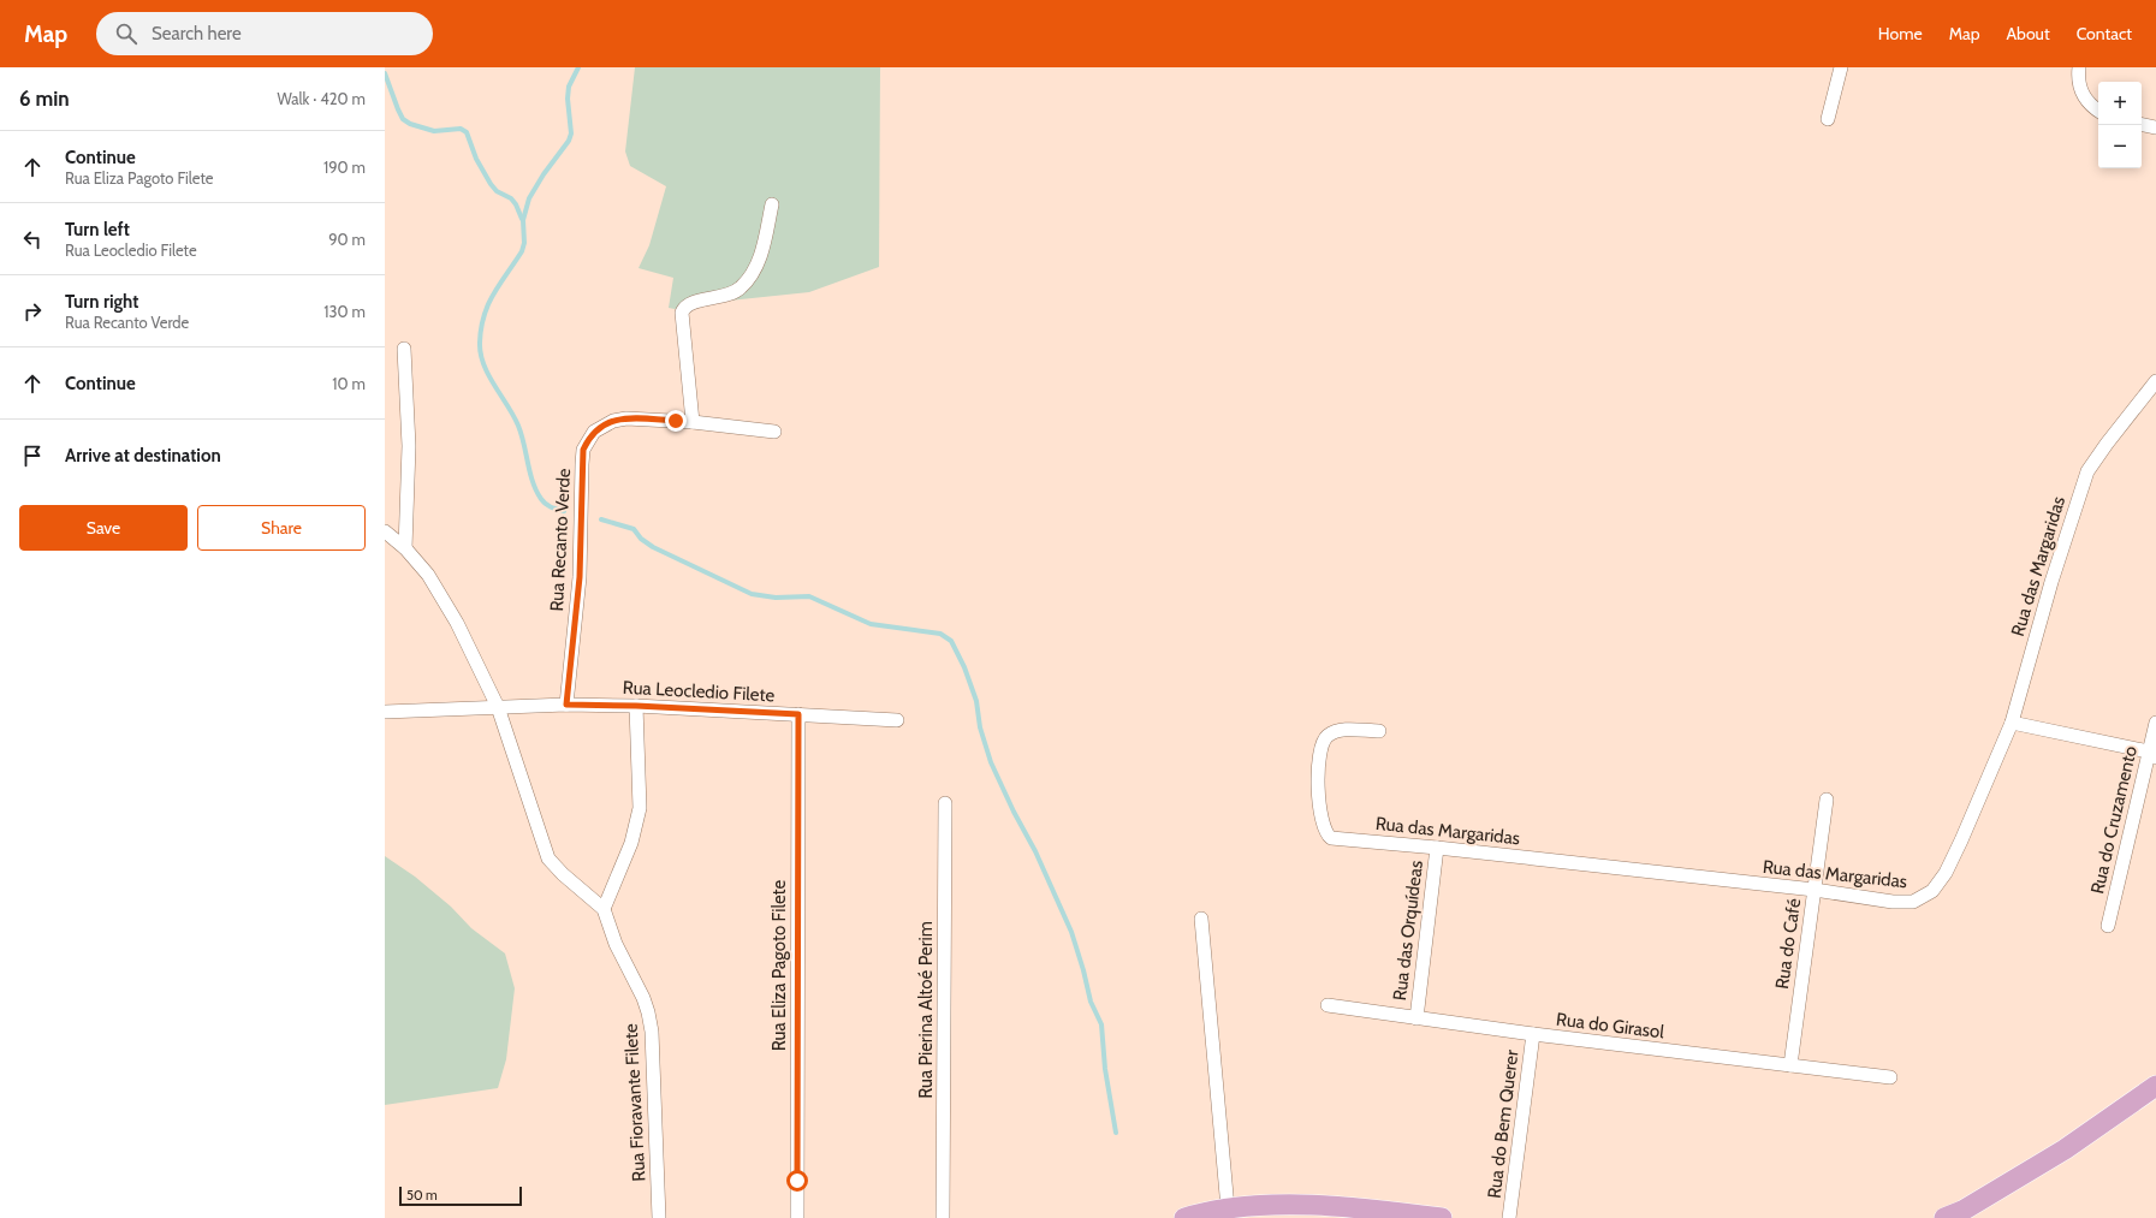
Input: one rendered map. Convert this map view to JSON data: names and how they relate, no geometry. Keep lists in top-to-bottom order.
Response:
{
  "streets": {
    "street": [
      "Rua Recanto Verde",
      "Rua das Margaridas",
      "Rua Leocledio Filete",
      "Rua do Cruzamento",
      "Rua das Orquídeas",
      "Rua do Café",
      "Rua Eliza Pagoto Filete",
      "Rua Pierina Altoé Perim",
      "Rua do Girasol",
      "Rua Fioravante Filete",
      "Rua do Bem Querer"
    ]
  },
  "crossings": [
    ["Rua Recanto Verde", "Rua Leocledio Filete"],
    ["Rua das Margaridas", "Rua das Orquídeas"],
    ["Rua das Margaridas", "Rua do Café"],
    ["Rua Leocledio Filete", "Rua Eliza Pagoto Filete"],
    ["Rua das Orquídeas", "Rua do Girasol"],
    ["Rua do Café", "Rua do Girasol"],
    ["Rua do Girasol", "Rua do Bem Querer"]
  ],
  "scale_bar": "50 m",
  "page": {
    "header": "Map",
    "search": "Search here",
    "nav": [
      "Home",
      "Map",
      "About",
      "Contact"
    ],
    "heading": ["6 min", "Walk · 420 m"],
    "map_buttons": ["+", "−"],
    "list": [
      ["Continue", "Rua Eliza Pagoto Filete", "190 m"],
      ["Turn left", "Rua Leocledio Filete", "90 m"],
      ["Turn right", "Rua Recanto Verde", "130 m"],
      ["Continue", "10 m"],
      "Arrive at destination"
    ],
    "buttons": ["Save", "Share"],
    "scale": "50 m"
  }
}
